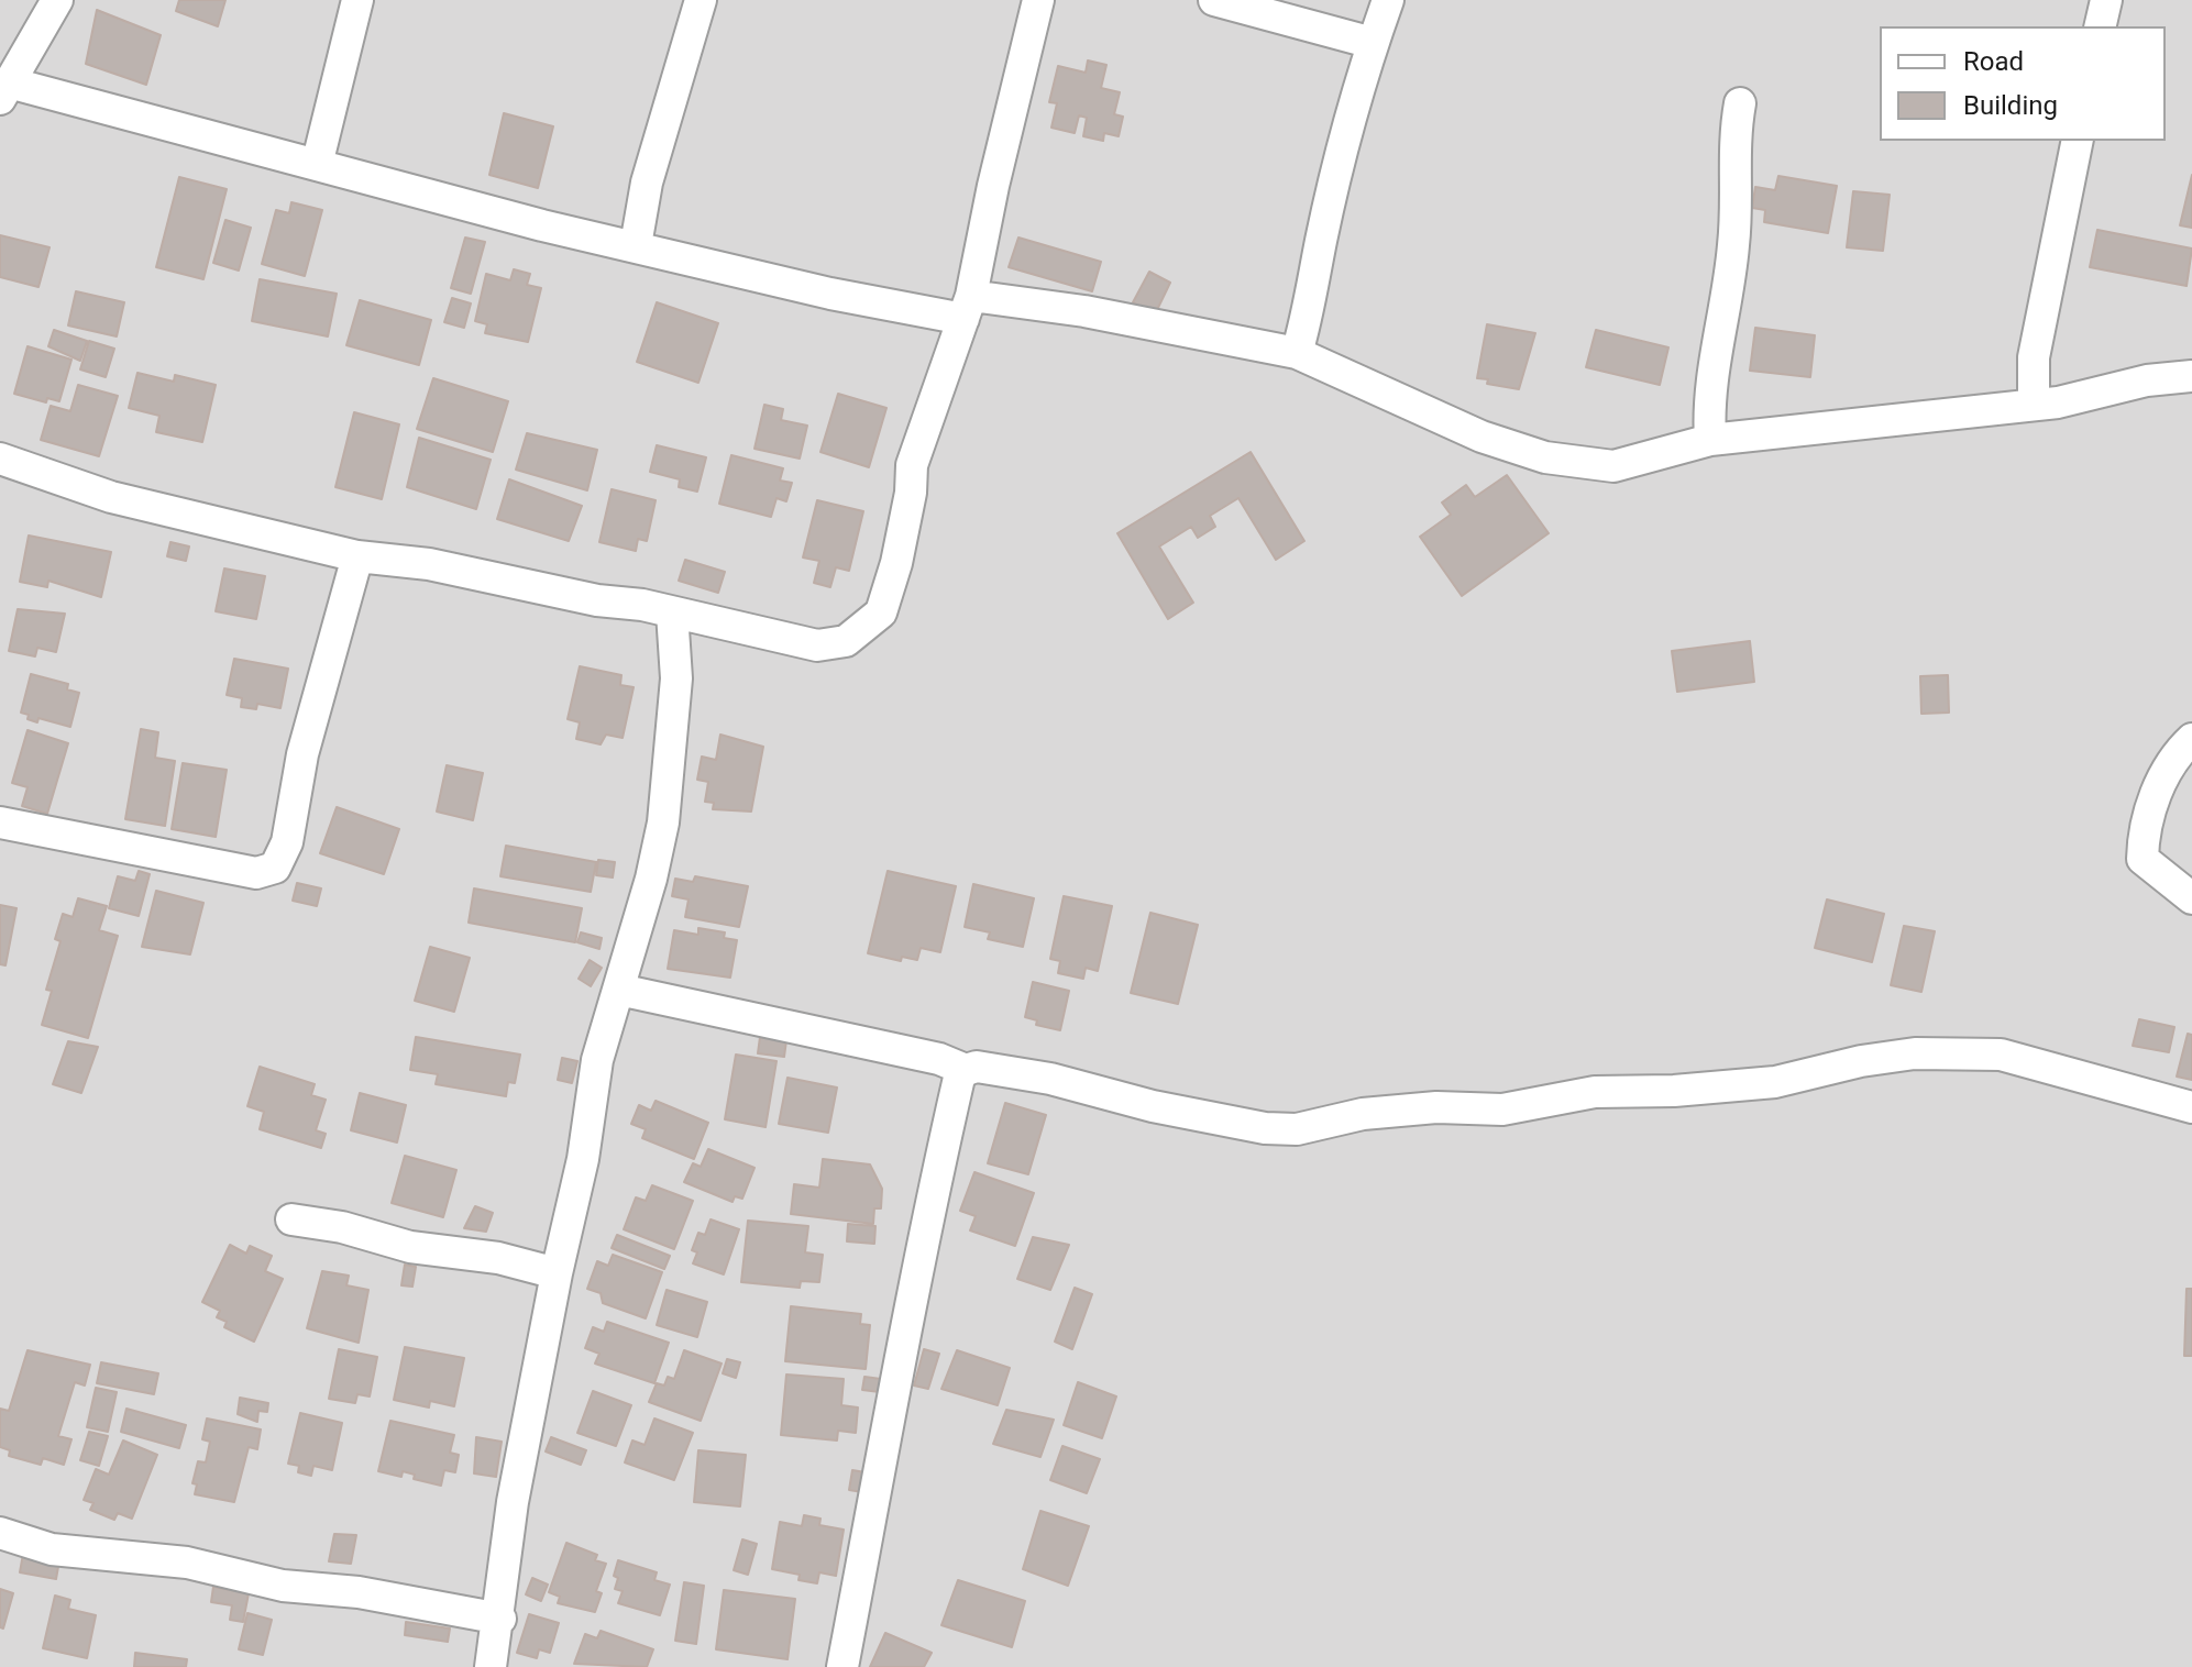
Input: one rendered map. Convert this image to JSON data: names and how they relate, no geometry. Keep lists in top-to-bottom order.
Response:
{
  "legend": ["Road", "Building"]
}
